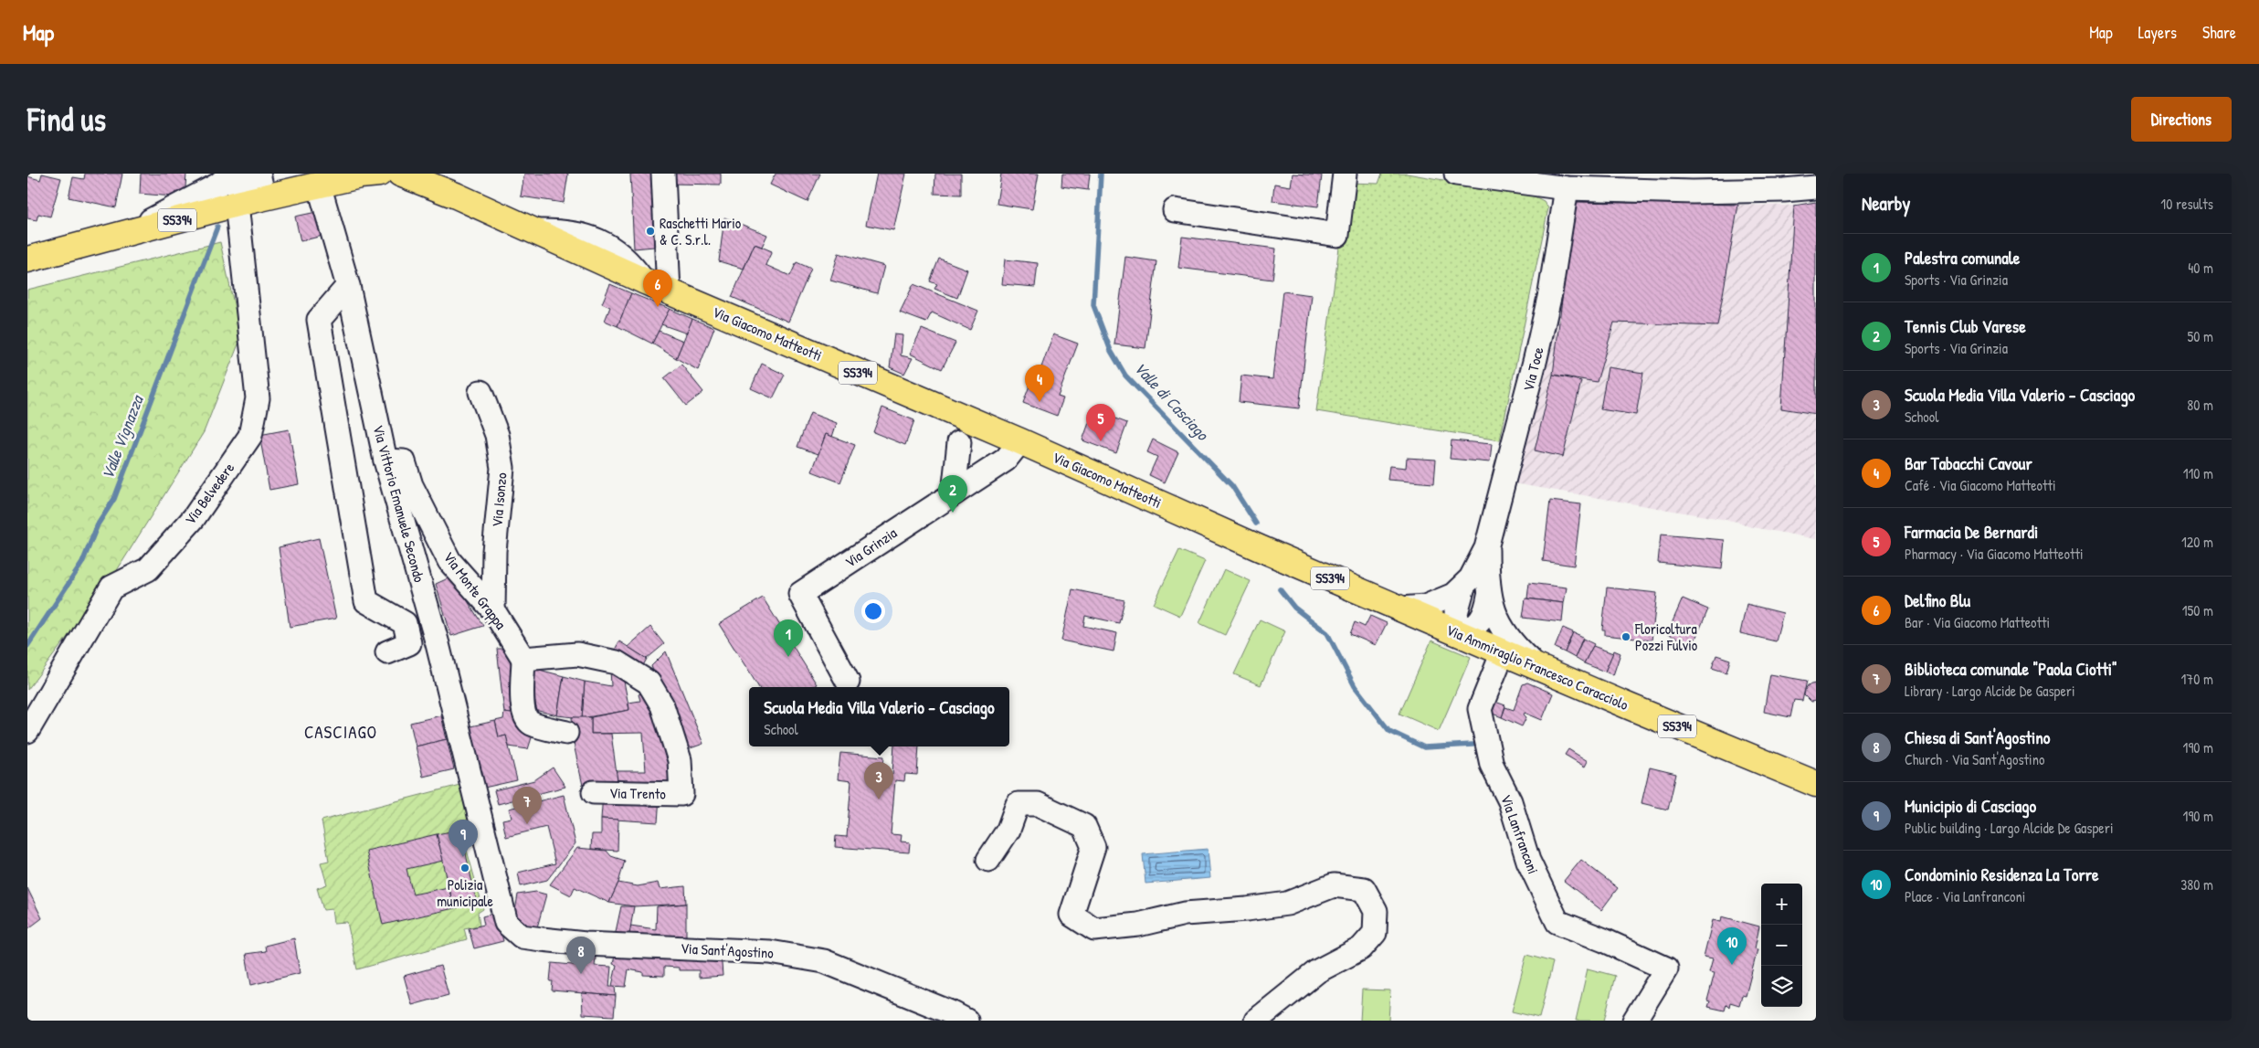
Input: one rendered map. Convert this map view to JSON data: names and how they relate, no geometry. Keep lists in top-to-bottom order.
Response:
{
  "streets": {
    "main road": ["SS394", "Via Giacomo Matteotti", "Via Ammiraglio Francesco Caracciolo"],
    "street": [
      "Via Toce",
      "Via Belvedere",
      "Via Isonzo",
      "Via Vittorio Emanuele Secondo",
      "Via Grinzia",
      "Via Monte Grappa",
      "Via Trento",
      "Via Lanfranconi",
      "Via Sant'Agostino"
    ]
  },
  "crossings": [
    ["SS394", "Via Belvedere"],
    ["SS394", "Via Vittorio Emanuele Secondo"],
    ["Via Giacomo Matteotti", "Via Grinzia"],
    ["Via Giacomo Matteotti", "Via Ammiraglio Francesco Caracciolo"],
    ["Via Toce", "Via Ammiraglio Francesco Caracciolo"],
    ["Via Isonzo", "Via Monte Grappa"],
    ["Via Vittorio Emanuele Secondo", "Via Monte Grappa"],
    ["Via Vittorio Emanuele Secondo", "Via Sant'Agostino"],
    ["Via Monte Grappa", "Via Trento"],
    ["Via Ammiraglio Francesco Caracciolo", "Via Lanfranconi"]
  ],
  "districts": ["CASCIAGO"],
  "water": ["Valle di Casciago", "Valle Vignazza"],
  "places": ["Raschetti Mario & C. S.r.l.", "Floricoltura Pozzi Fulvio", "Polizia municipale"],
  "page": {
    "header": "Map",
    "nav": ["Map", "Layers", "Share"],
    "buttons": "Directions",
    "title": "Find us",
    "heading": ["Nearby", "10 results"],
    "list": [
      {
        "mark": "1",
        "name": "Palestra comunale",
        "note": "Sports · Via Grinzia",
        "value": "40 m"
      },
      {
        "mark": "2",
        "name": "Tennis Club Varese",
        "note": "Sports · Via Grinzia",
        "value": "50 m"
      },
      {
        "mark": "3",
        "name": "Scuola Media Villa Valerio - Casciago",
        "note": "School",
        "value": "80 m"
      },
      {
        "mark": "4",
        "name": "Bar Tabacchi Cavour",
        "note": "Café · Via Giacomo Matteotti",
        "value": "110 m"
      },
      {
        "mark": "5",
        "name": "Farmacia De Bernardi",
        "note": "Pharmacy · Via Giacomo Matteotti",
        "value": "120 m"
      },
      {
        "mark": "6",
        "name": "Delfino Blu",
        "note": "Bar · Via Giacomo Matteotti",
        "value": "150 m"
      },
      {
        "mark": "7",
        "name": "Biblioteca comunale \"Paola Ciotti\"",
        "note": "Library · Largo Alcide De Gasperi",
        "value": "170 m"
      },
      {
        "mark": "8",
        "name": "Chiesa di Sant'Agostino",
        "note": "Church · Via Sant'Agostino",
        "value": "190 m"
      },
      {
        "mark": "9",
        "name": "Municipio di Casciago",
        "note": "Public building · Largo Alcide De Gasperi",
        "value": "190 m"
      },
      {
        "mark": "10",
        "name": "Condominio Residenza La Torre",
        "note": "Place · Via Lanfranconi",
        "value": "380 m"
      }
    ],
    "pins": [
      "6",
      "4",
      "5",
      "2",
      "1",
      "3",
      "7",
      "9",
      "10",
      "8"
    ],
    "popup": ["Scuola Media Villa Valerio - Casciago", "School"],
    "map_buttons": ["+", "−"]
  }
}
